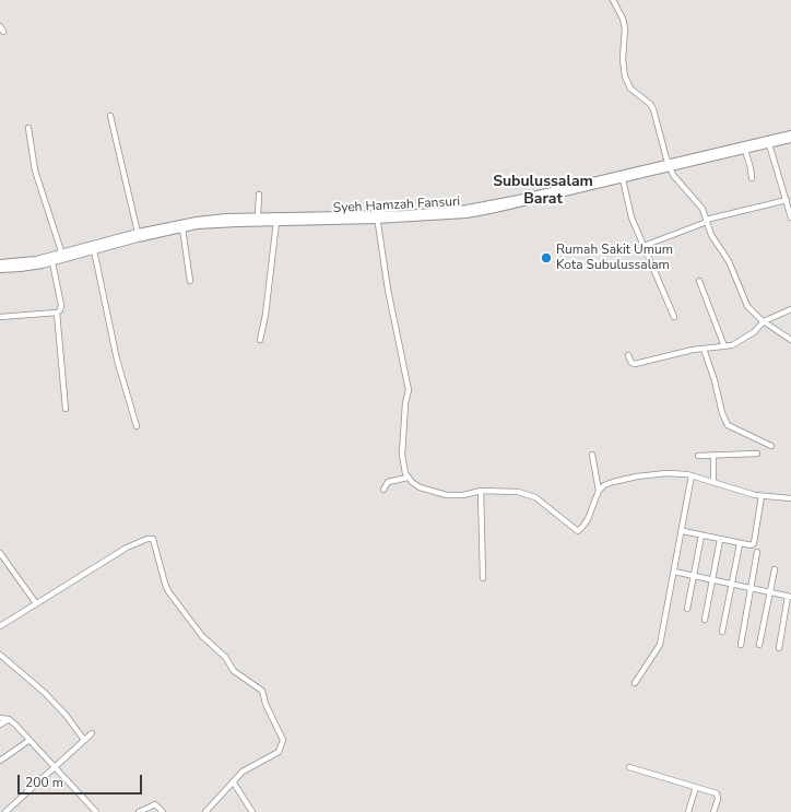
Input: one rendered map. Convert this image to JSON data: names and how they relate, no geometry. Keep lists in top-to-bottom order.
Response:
{
  "streets": {
    "main road": ["Syeh Hamzah Fansuri"]
  },
  "districts": ["Subulussalam Barat"],
  "places": ["Rumah Sakit Umum Kota Subulussalam"],
  "scale_bar": "200 m"
}
